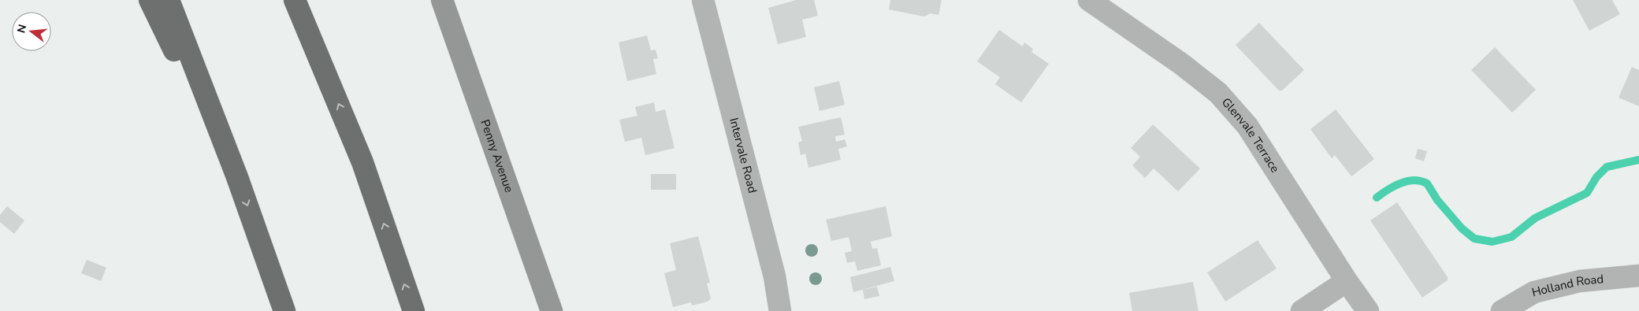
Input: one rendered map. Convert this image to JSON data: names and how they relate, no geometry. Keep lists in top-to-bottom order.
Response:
{
  "streets": {
    "main road": ["Penny Avenue"],
    "street": ["Glenvale Terrace", "Intervale Road", "Holland Road"]
  },
  "north": "left"
}
